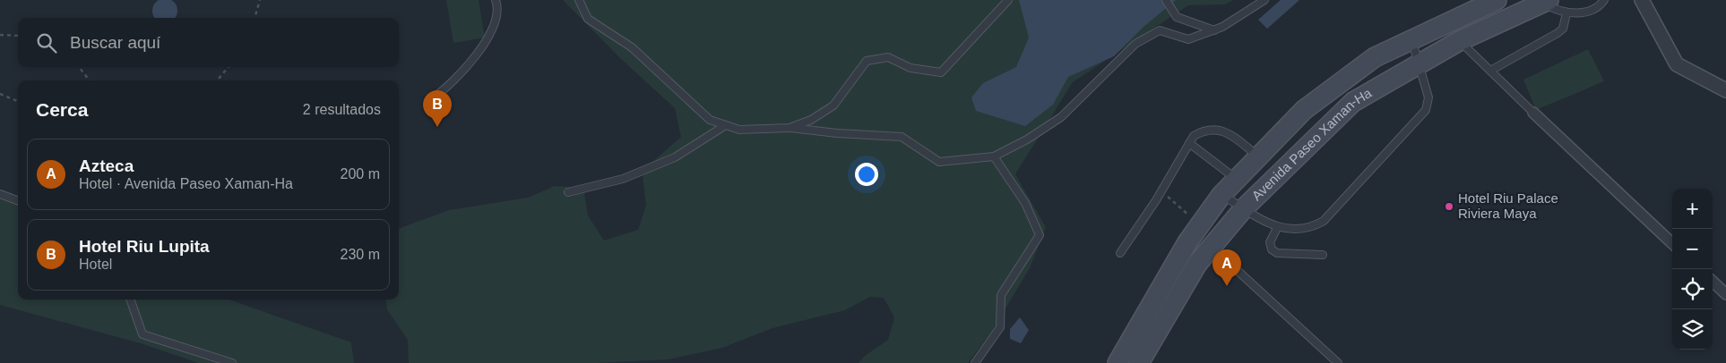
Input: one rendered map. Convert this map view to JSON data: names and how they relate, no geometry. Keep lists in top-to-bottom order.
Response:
{
  "streets": {
    "main road": ["Avenida Paseo Xaman-Ha"]
  },
  "places": ["Hotel Riu Palace Riviera Maya"],
  "page": {
    "search": "Buscar aquí",
    "heading": ["Cerca", "2 resultados"],
    "pins": ["B", "A"],
    "list": [
      {
        "mark": "A",
        "name": "Azteca",
        "note": "Hotel · Avenida Paseo Xaman-Ha",
        "value": "200 m"
      },
      {
        "mark": "B",
        "name": "Hotel Riu Lupita",
        "note": "Hotel",
        "value": "230 m"
      }
    ],
    "map_buttons": ["+", "−"]
  }
}
